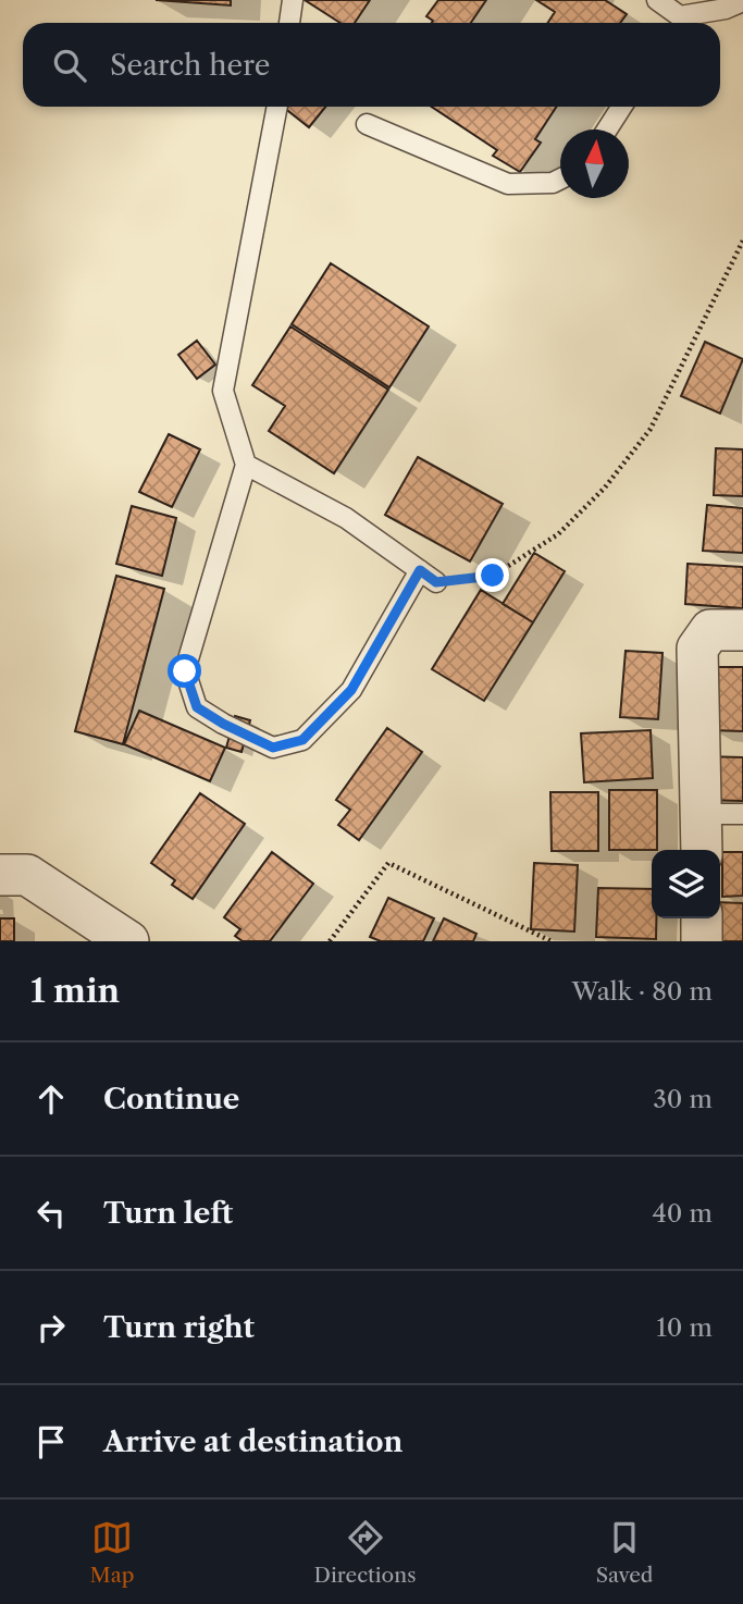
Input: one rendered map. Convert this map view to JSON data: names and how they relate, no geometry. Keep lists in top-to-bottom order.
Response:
{
  "north": "top",
  "page": {
    "search": "Search here",
    "heading": ["1 min", "Walk · 80 m"],
    "list": [
      ["Continue", "30 m"],
      ["Turn left", "40 m"],
      ["Turn right", "10 m"],
      "Arrive at destination"
    ],
    "nav": ["Map", "Directions", "Saved"]
  }
}
